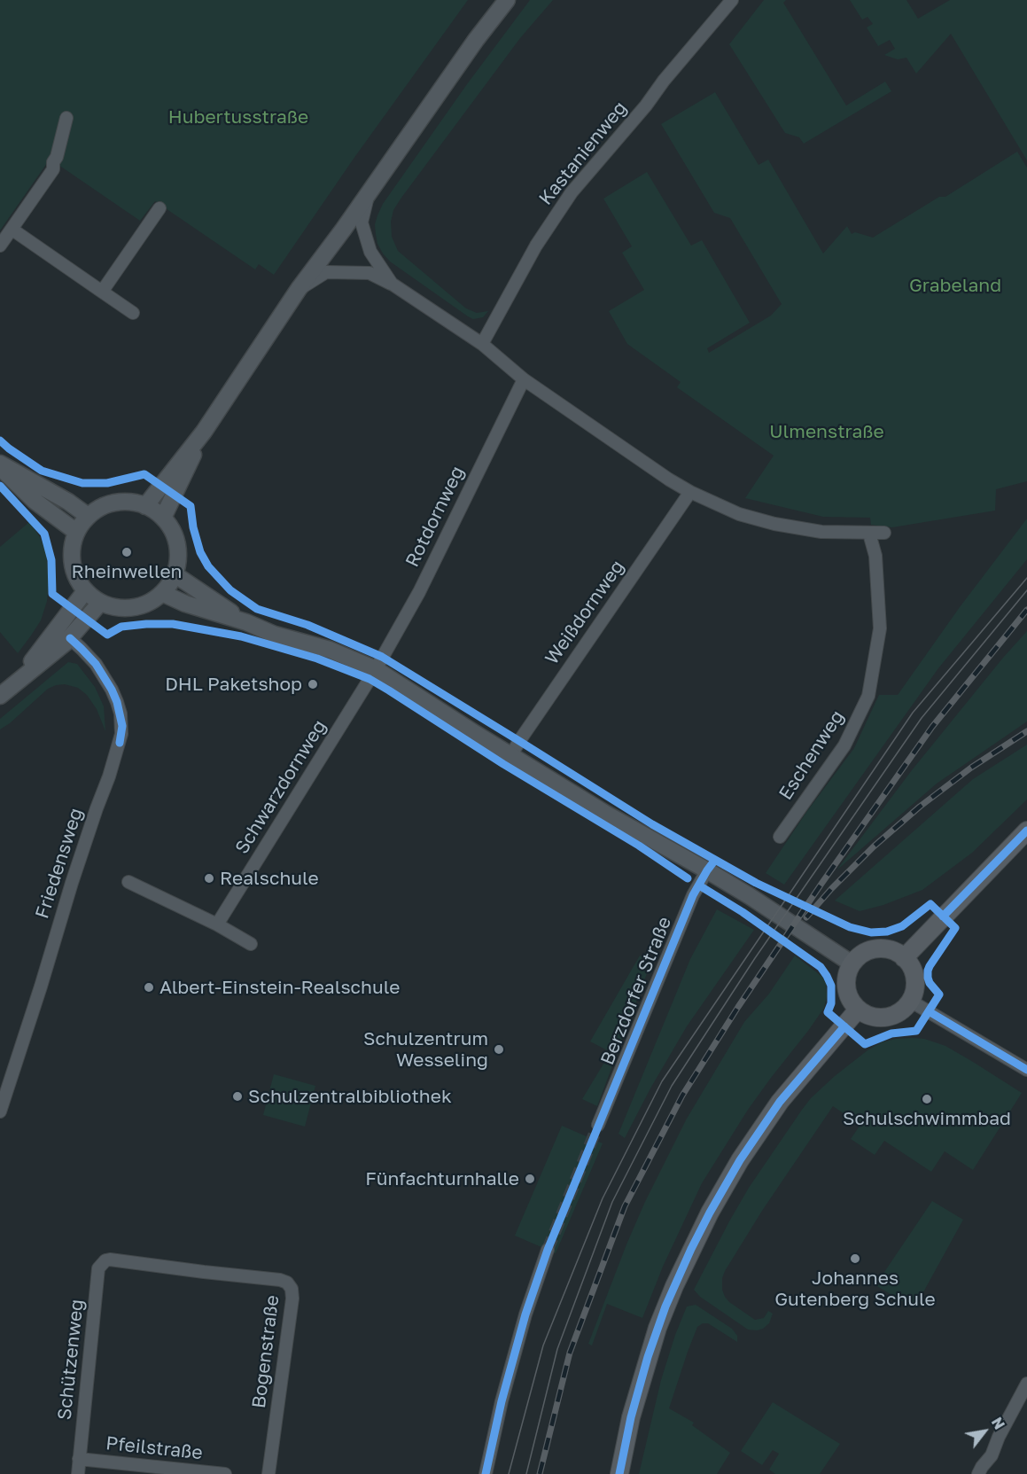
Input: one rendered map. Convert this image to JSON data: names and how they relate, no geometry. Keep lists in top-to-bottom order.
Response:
{
  "streets": {
    "street": [
      "Kastanienweg",
      "Rotdornweg",
      "Weißdornweg",
      "Eschenweg",
      "Schwarzdornweg",
      "Friedensweg",
      "Berzdorfer Straße",
      "Bogenstraße",
      "Schützenweg",
      "Pfeilstraße"
    ]
  },
  "crossings": [
    ["Rotdornweg", "Schwarzdornweg"],
    ["Bogenstraße", "Schützenweg"],
    ["Schützenweg", "Pfeilstraße"]
  ],
  "parks": ["Hubertusstraße", "Grabeland", "Ulmenstraße"],
  "places": [
    "Rheinwellen",
    "DHL Paketshop",
    "Realschule",
    "Albert-Einstein-Realschule",
    "Schulzentrum Wesseling",
    "Schulzentralbibliothek",
    "Schulschwimmbad",
    "Fünfachturnhalle",
    "Johannes Gutenberg Schule"
  ],
  "north": "top right"
}
